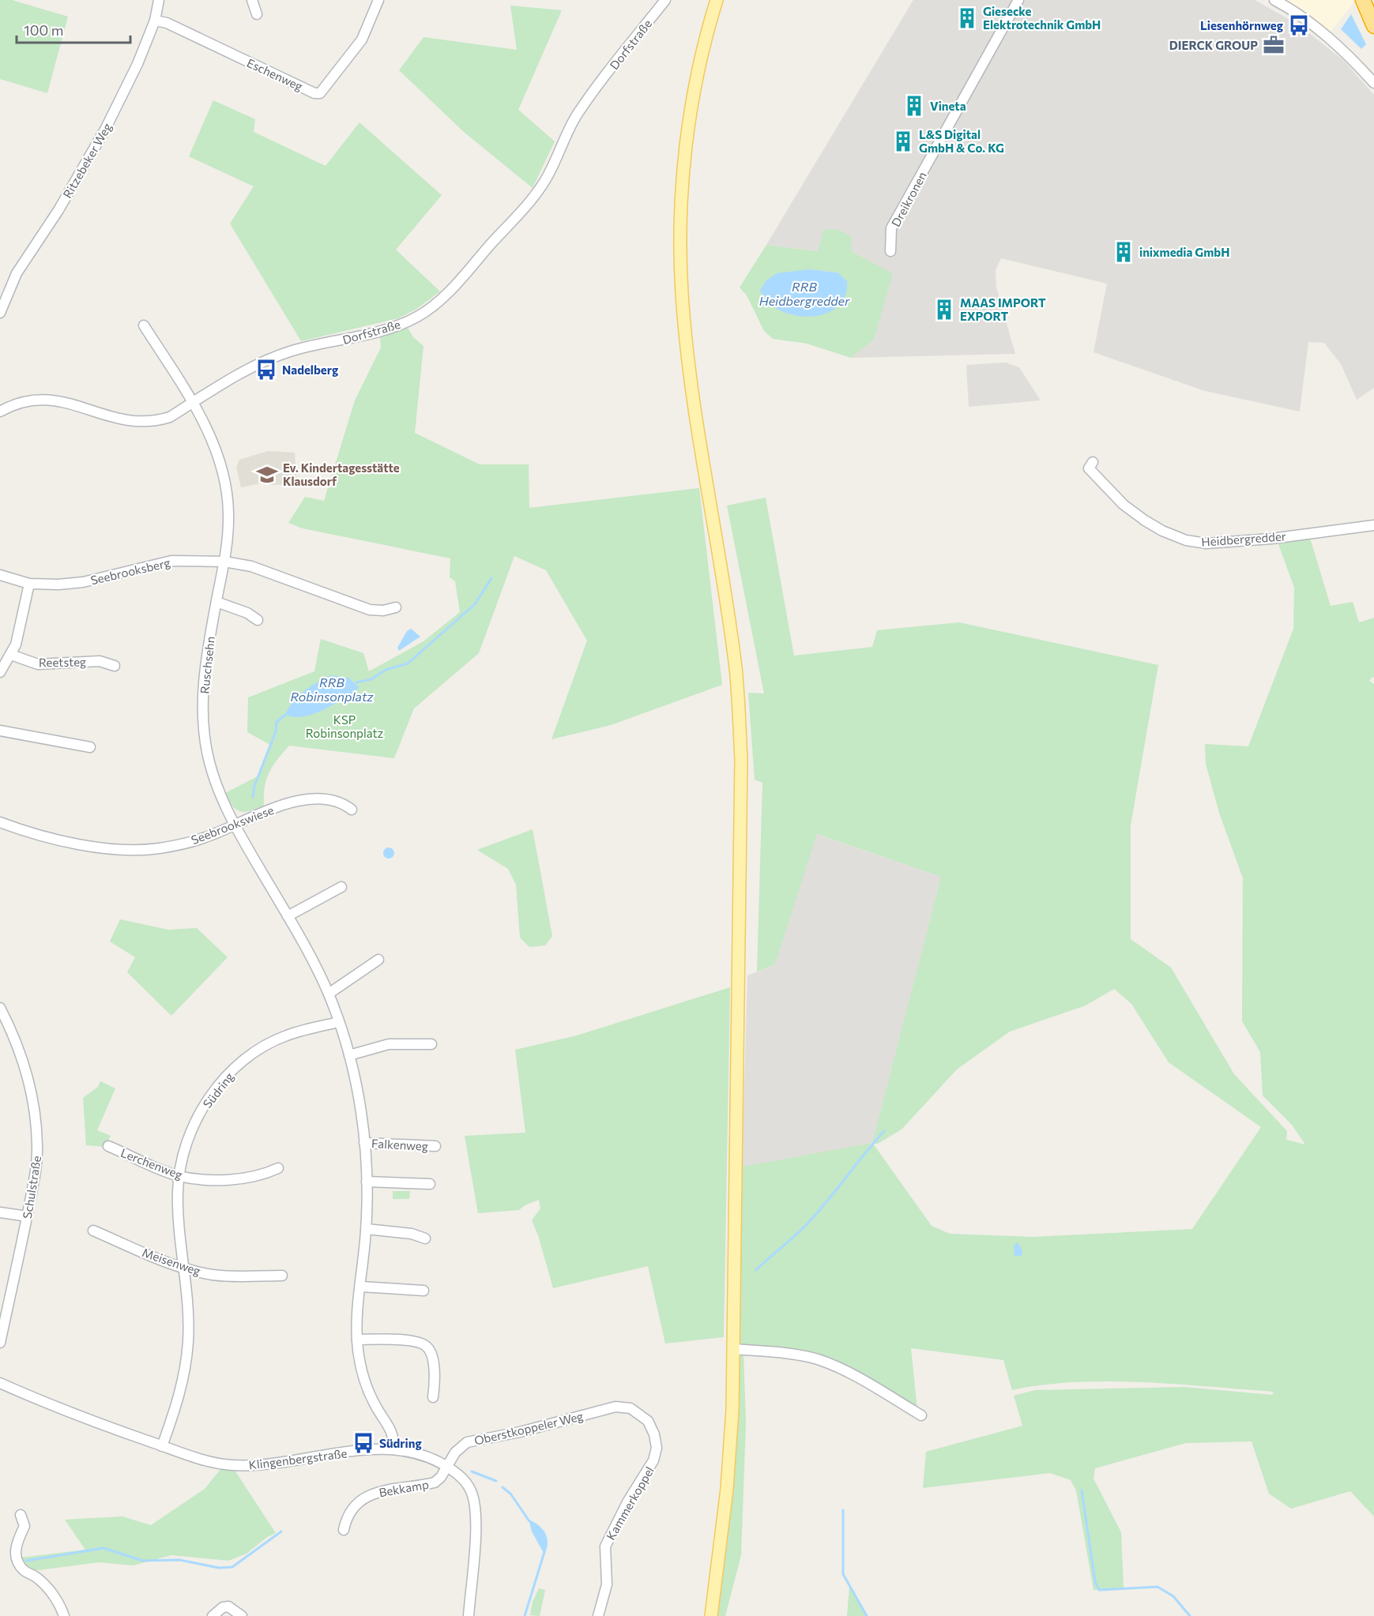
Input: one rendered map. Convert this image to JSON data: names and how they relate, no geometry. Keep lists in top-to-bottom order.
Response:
{
  "streets": {
    "street": [
      "Dorfstraße",
      "Eschenweg",
      "Ritzebeker Weg",
      "Dreikronen",
      "Heidbergredder",
      "Seebrooksberg",
      "Reetsteg",
      "Ruschsehn",
      "Seebrookswiese",
      "Südring",
      "Falkenweg",
      "Lerchenweg",
      "Schulstraße",
      "Meisenweg",
      "Oberstkoppeler Weg",
      "Klingenbergstraße",
      "Bekkamp",
      "Kammerkoppel"
    ]
  },
  "crossings": [
    ["Dorfstraße", "Ruschsehn"],
    ["Eschenweg", "Ritzebeker Weg"],
    ["Seebrooksberg", "Ruschsehn"],
    ["Ruschsehn", "Seebrookswiese"],
    ["Südring", "Lerchenweg"],
    ["Südring", "Meisenweg"],
    ["Südring", "Klingenbergstraße"],
    ["Oberstkoppeler Weg", "Klingenbergstraße"],
    ["Oberstkoppeler Weg", "Bekkamp"],
    ["Oberstkoppeler Weg", "Kammerkoppel"],
    ["Klingenbergstraße", "Bekkamp"]
  ],
  "water": ["RRB Heidbergredder", "RRB Robinsonplatz"],
  "parks": ["KSP Robinsonplatz"],
  "places": {
    "building": [
      "Giesecke Elektrotechnik GmbH",
      "Vineta",
      "L&S Digital GmbH & Co. KG",
      "inixmedia GmbH",
      "MAAS IMPORT EXPORT"
    ],
    "bus stop": ["Liesenhörnweg", "Nadelberg", "Südring"],
    "office": ["DIERCK GROUP"],
    "school or university": ["Ev. Kindertagesstätte Klausdorf"]
  },
  "scale_bar": "100 m"
}
